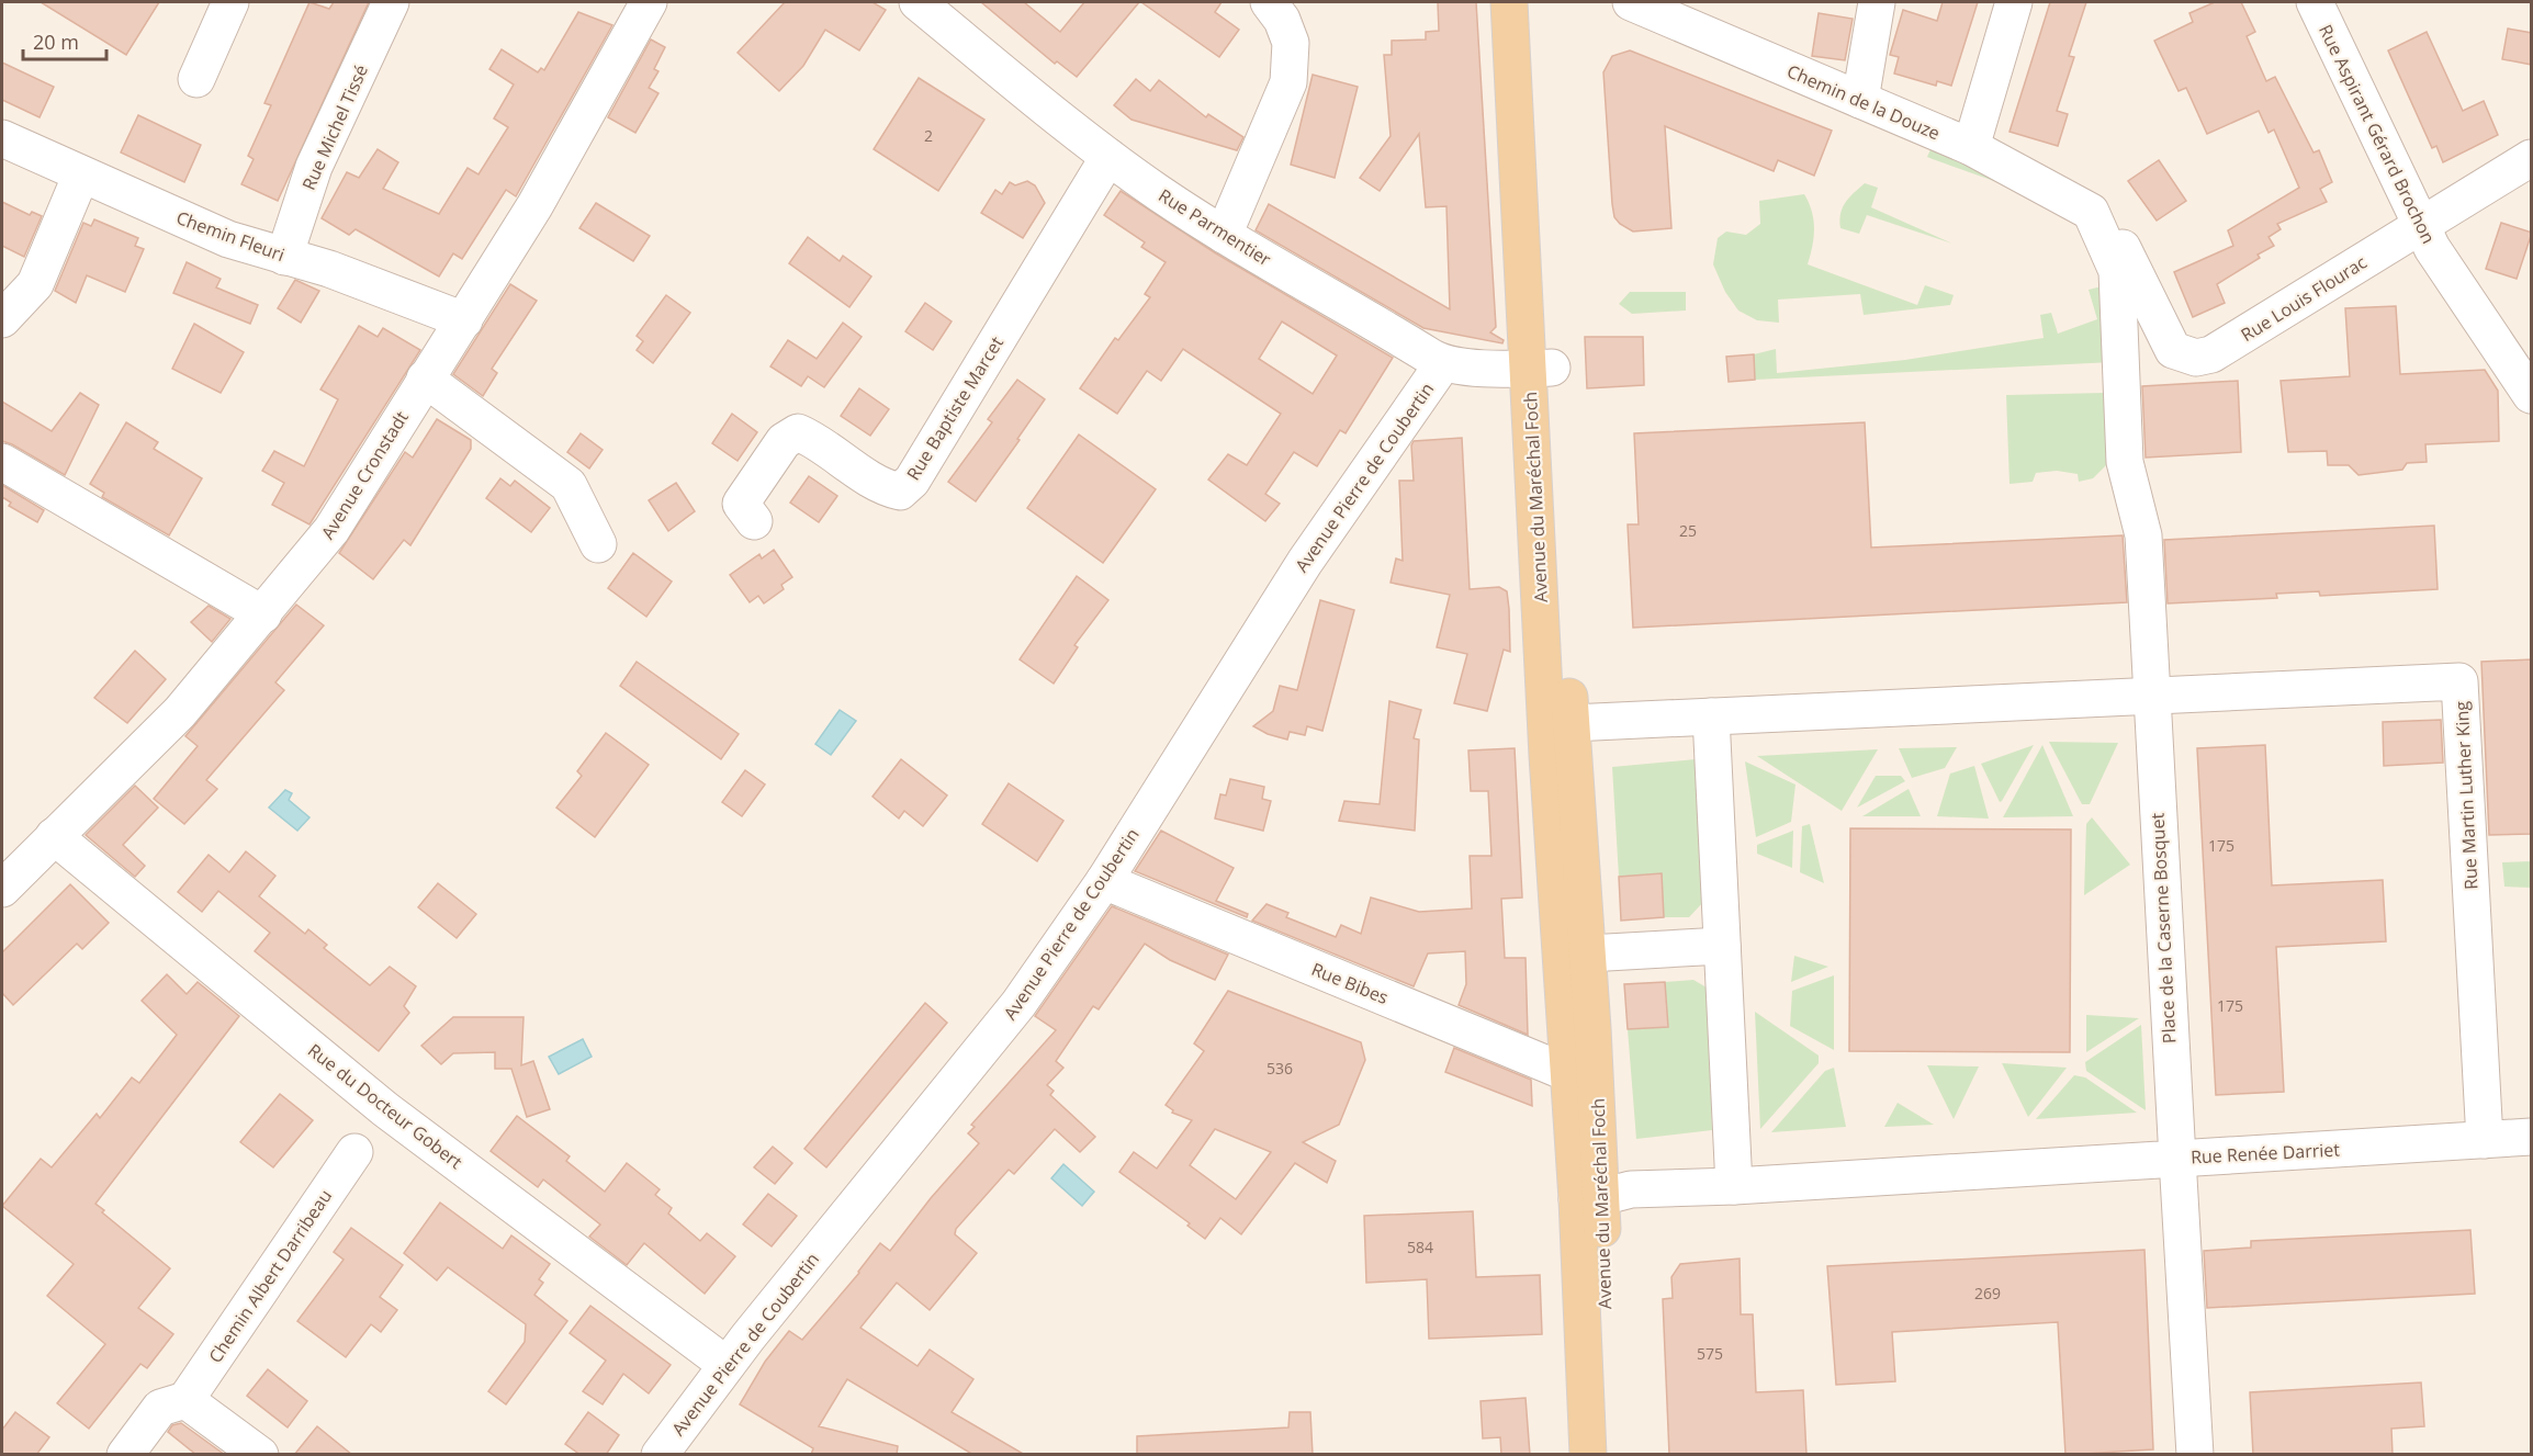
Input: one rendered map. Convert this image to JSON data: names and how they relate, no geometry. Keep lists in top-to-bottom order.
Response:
{
  "streets": {
    "main road": ["Avenue du Maréchal Foch"],
    "street": [
      "Chemin de la Douze",
      "Rue Michel Tissé",
      "Rue Aspirant Gérard Brochon",
      "Rue Parmentier",
      "Chemin Fleuri",
      "Rue Louis Flourac",
      "Rue Baptiste Marcet",
      "Avenue Cronstadt",
      "Avenue Pierre de Coubertin",
      "Rue Martin Luther King",
      "Place de la Caserne Bosquet",
      "Rue Bibes",
      "Rue du Docteur Gobert",
      "Rue Renée Darriet",
      "Chemin Albert Darribeau"
    ]
  },
  "crossings": [
    ["Chemin de la Douze", "Rue Louis Flourac"],
    ["Chemin de la Douze", "Place de la Caserne Bosquet"],
    ["Rue Michel Tissé", "Chemin Fleuri"],
    ["Rue Aspirant Gérard Brochon", "Rue Louis Flourac"],
    ["Rue Parmentier", "Rue Baptiste Marcet"],
    ["Rue Parmentier", "Avenue Pierre de Coubertin"],
    ["Rue Parmentier", "Avenue du Maréchal Foch"],
    ["Chemin Fleuri", "Avenue Cronstadt"],
    ["Avenue Cronstadt", "Rue du Docteur Gobert"],
    ["Avenue Pierre de Coubertin", "Rue Bibes"],
    ["Avenue Pierre de Coubertin", "Rue du Docteur Gobert"],
    ["Avenue du Maréchal Foch", "Rue Bibes"],
    ["Rue Martin Luther King", "Place de la Caserne Bosquet"],
    ["Rue Martin Luther King", "Rue Renée Darriet"],
    ["Place de la Caserne Bosquet", "Rue Renée Darriet"]
  ],
  "house_numbers": [
    "2",
    "25",
    "175",
    "175",
    "536",
    "584",
    "269",
    "575"
  ],
  "scale_bar": "20 m"
}
